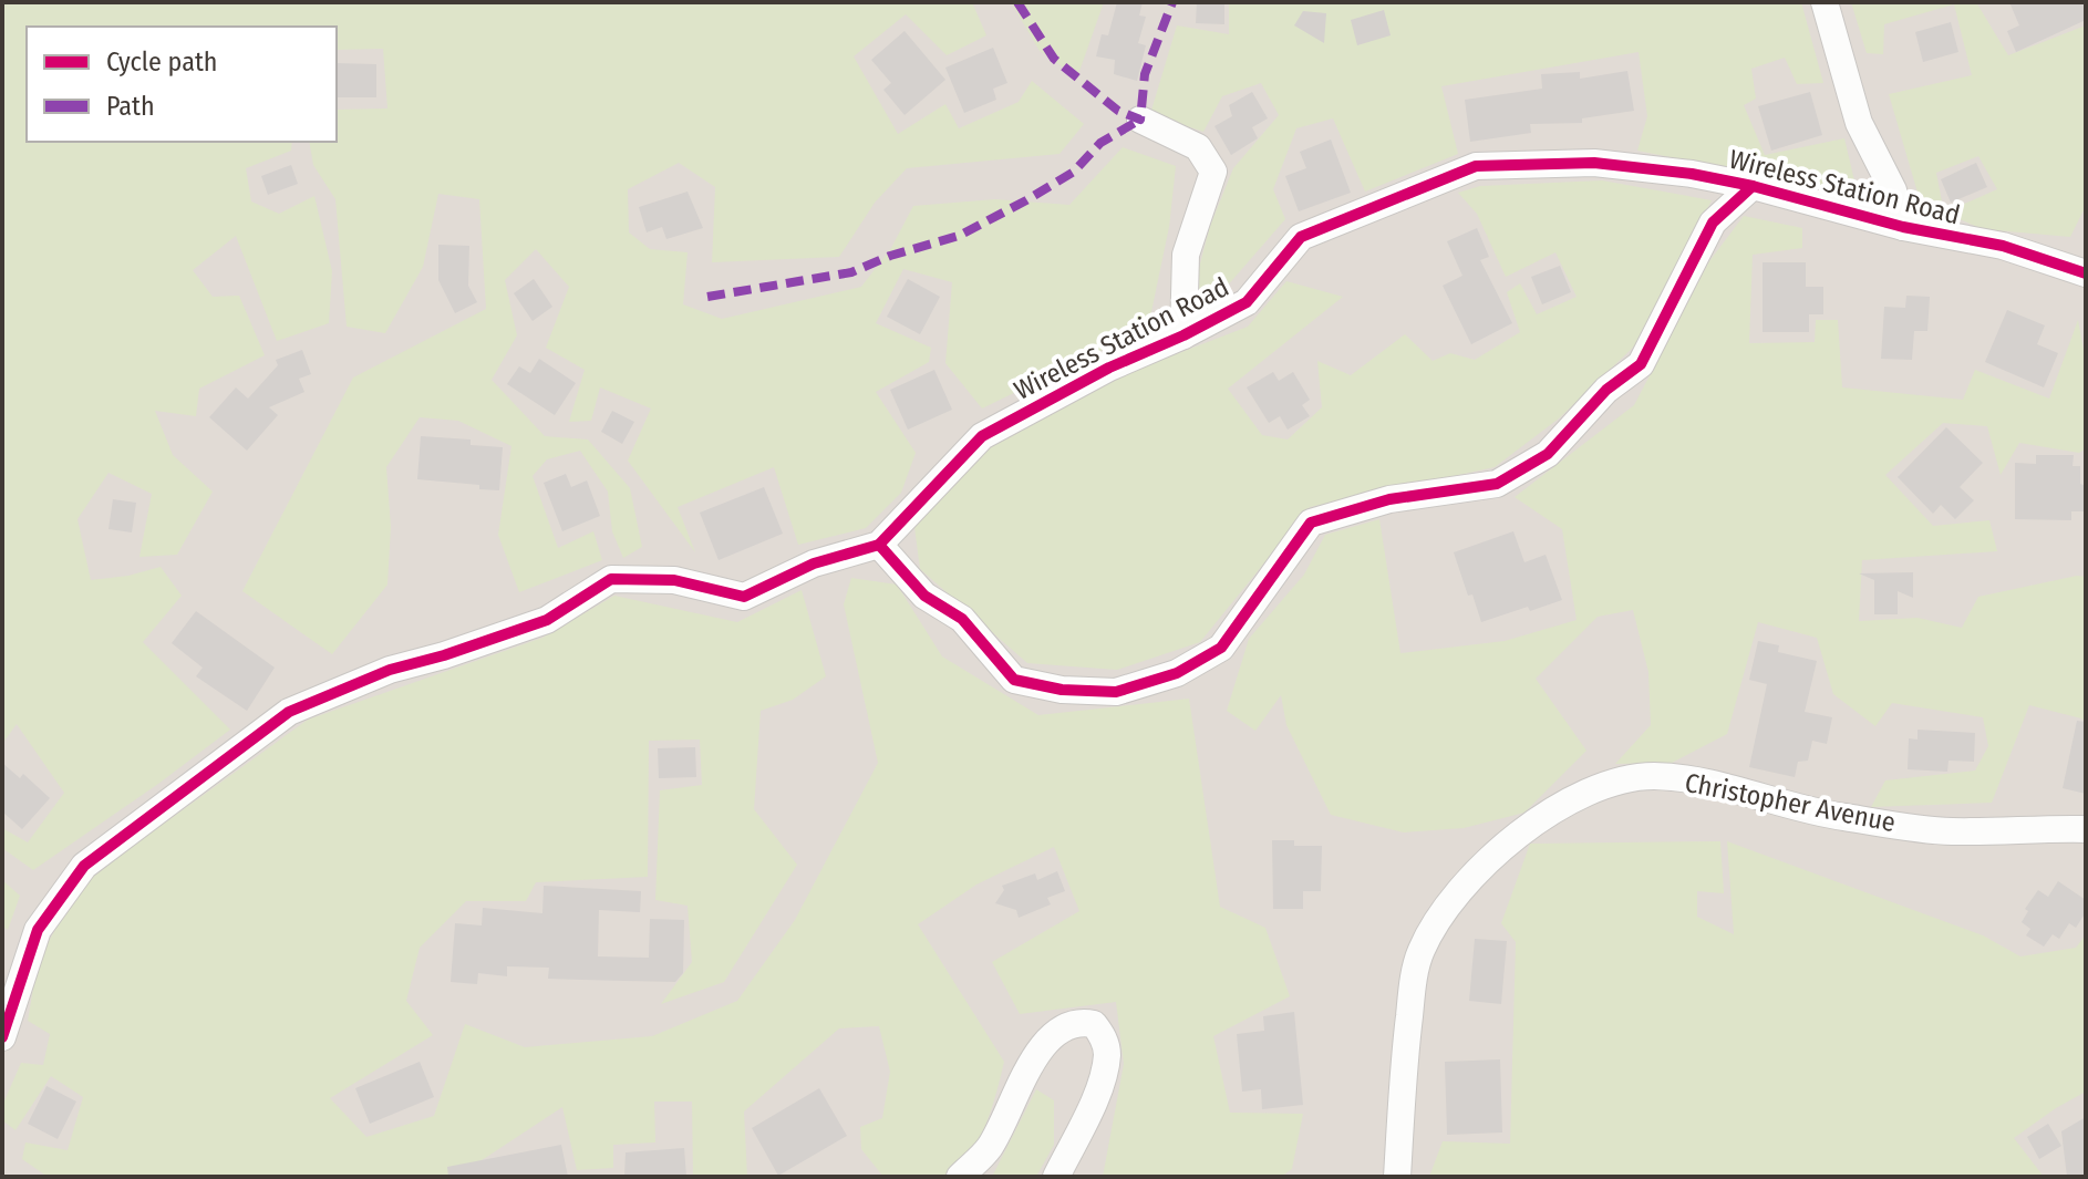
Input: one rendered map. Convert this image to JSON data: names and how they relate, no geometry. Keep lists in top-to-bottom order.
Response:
{
  "streets": {
    "street": ["Wireless Station Road", "Christopher Avenue"]
  },
  "legend": ["Cycle path", "Path"]
}
